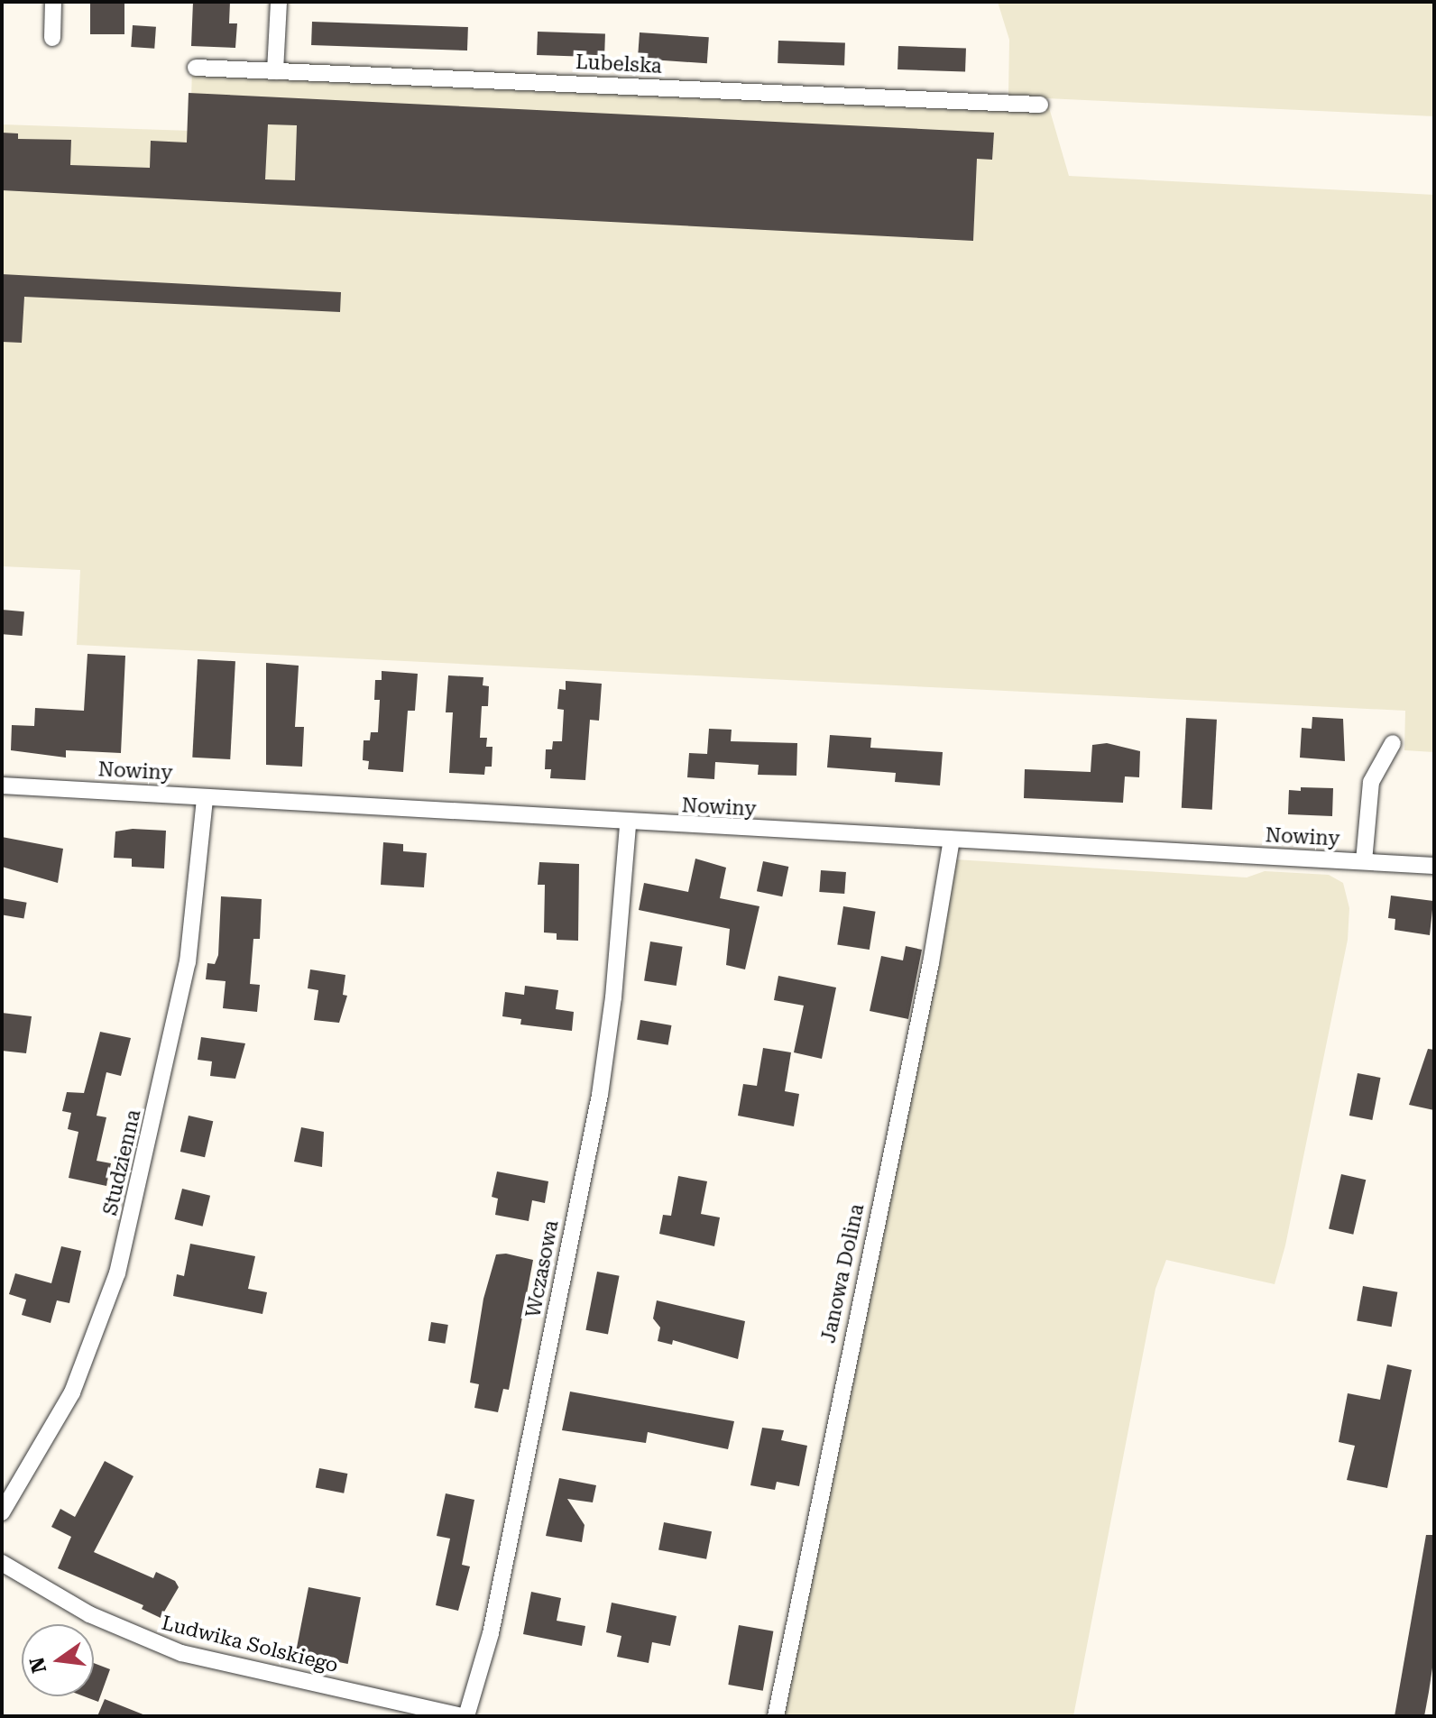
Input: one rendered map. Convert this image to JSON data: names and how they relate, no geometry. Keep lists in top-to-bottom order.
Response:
{
  "streets": {
    "street": [
      "Lubelska",
      "Nowiny",
      "Studzienna",
      "Wczasowa",
      "Janowa Dolina",
      "Ludwika Solskiego"
    ]
  },
  "crossings": [
    ["Nowiny", "Studzienna"],
    ["Nowiny", "Wczasowa"],
    ["Nowiny", "Janowa Dolina"],
    ["Wczasowa", "Ludwika Solskiego"]
  ],
  "north": "left"
}
